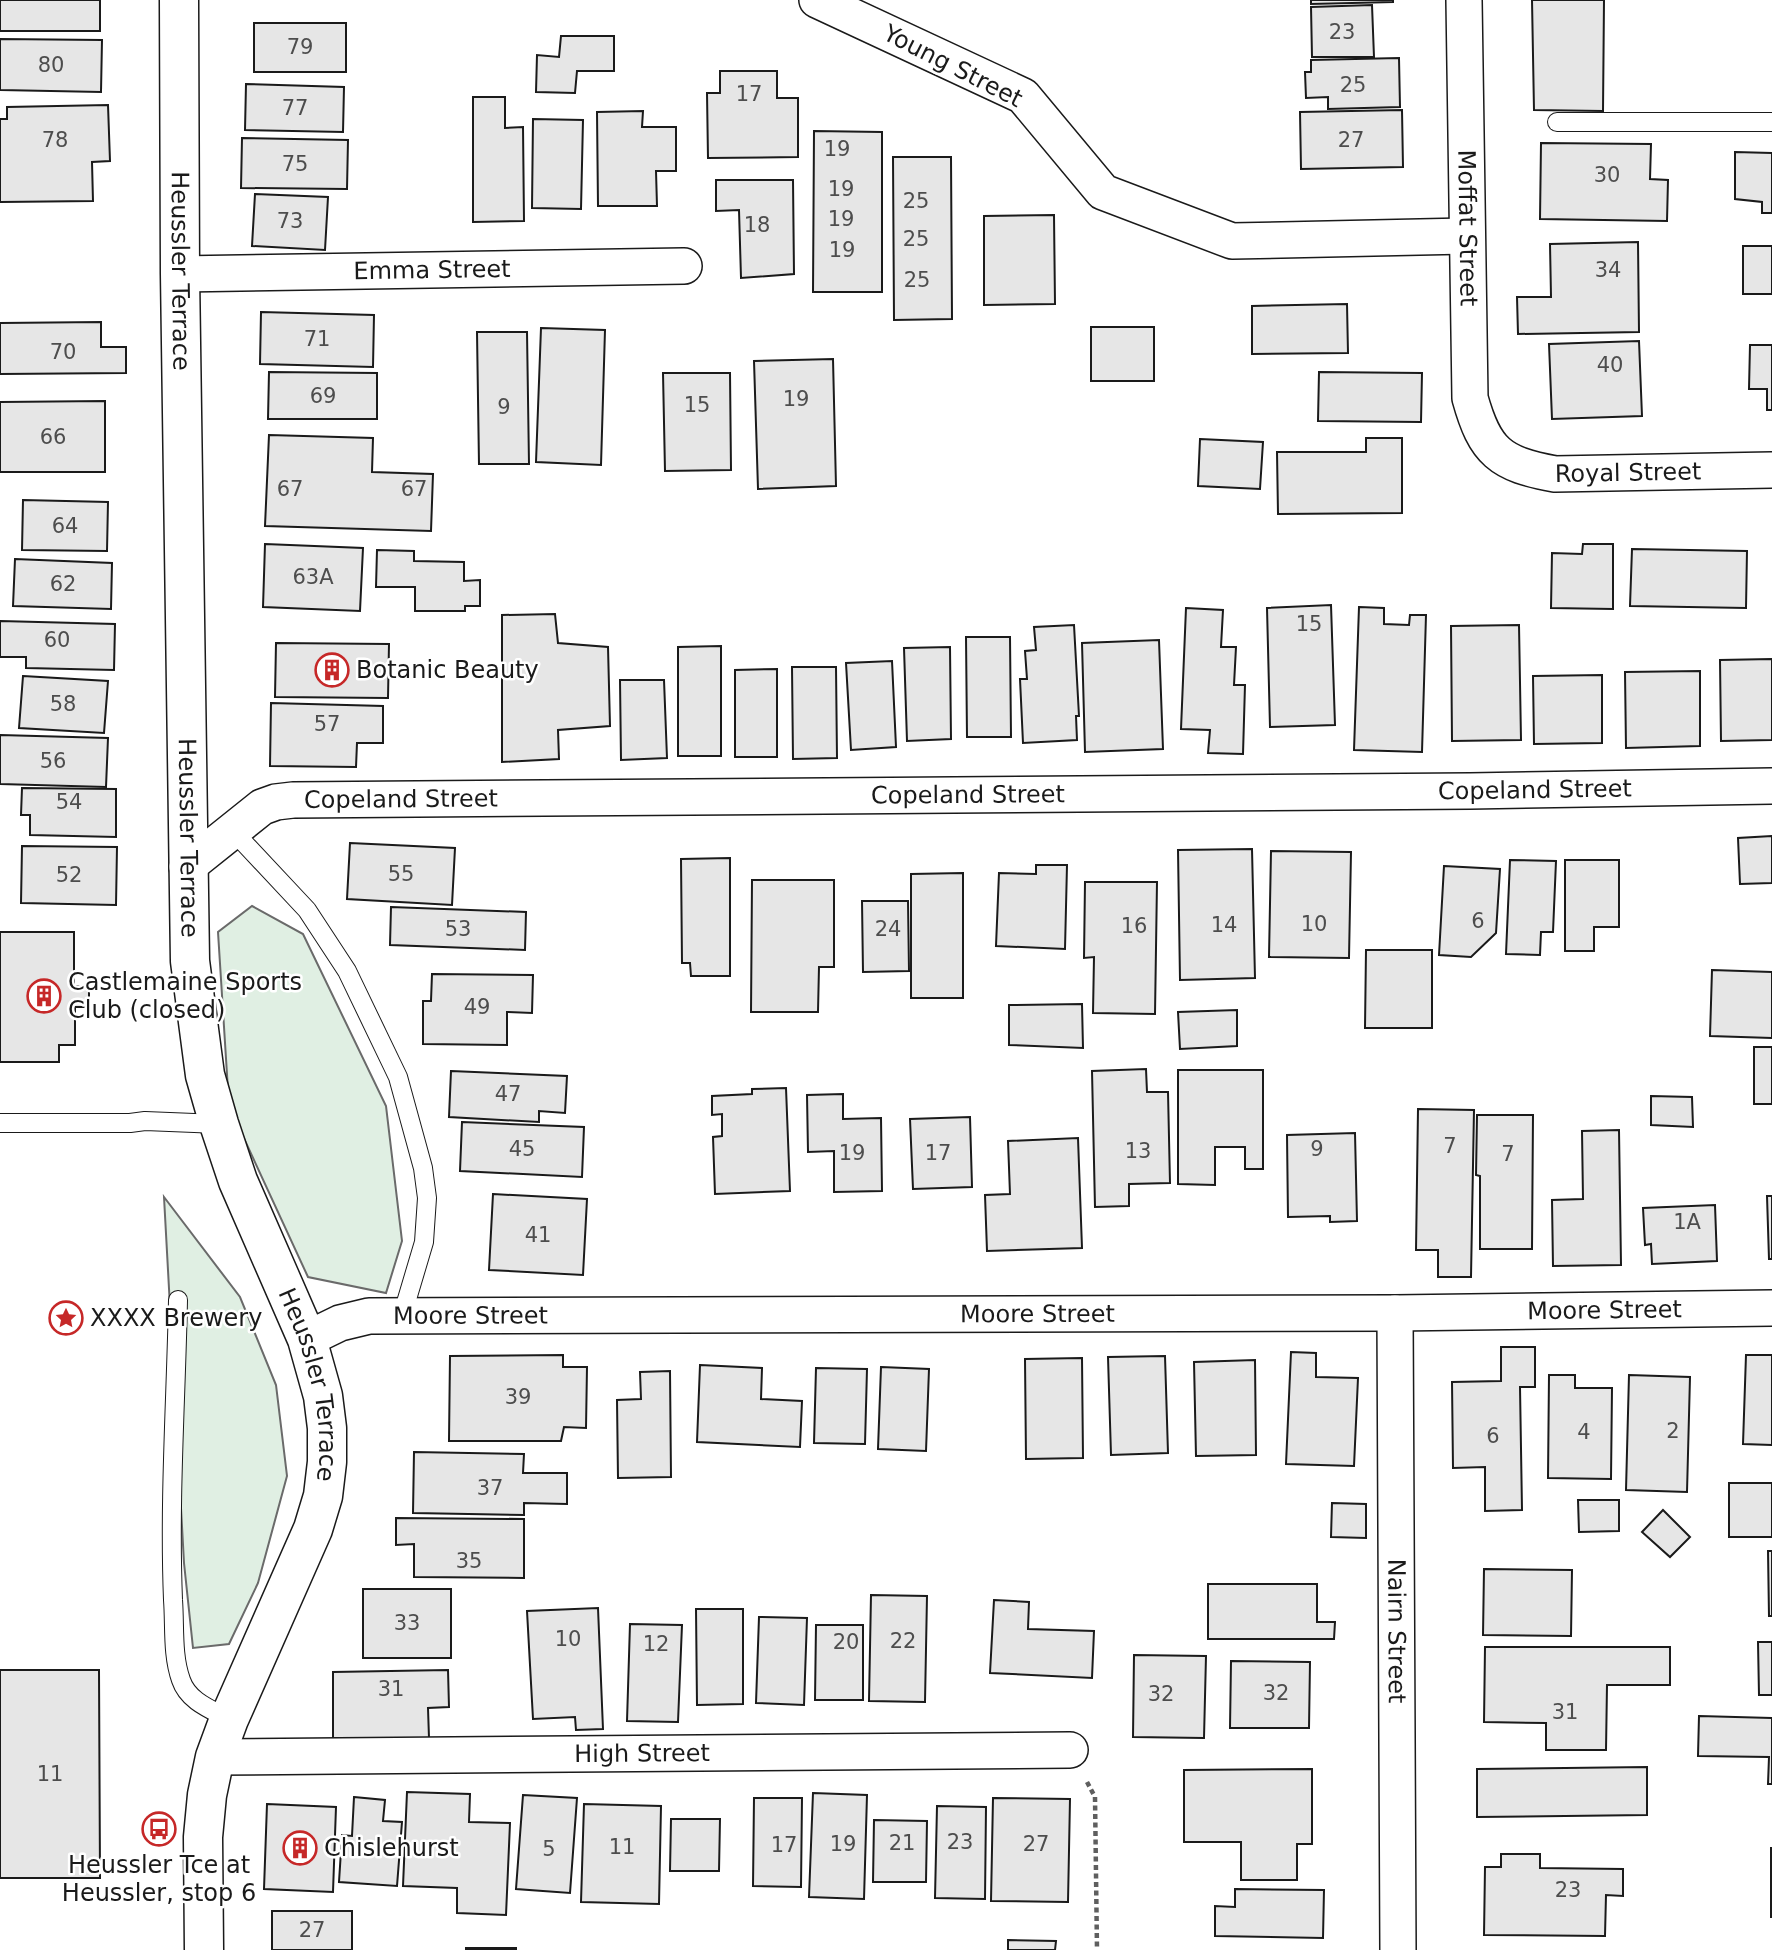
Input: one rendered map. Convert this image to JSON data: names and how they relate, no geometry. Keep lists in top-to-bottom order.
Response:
{
  "streets": {
    "street": [
      "Young Street",
      "Moffat Street",
      "Emma Street",
      "Heussler Terrace",
      "Royal Street",
      "Copeland Street",
      "Moore Street",
      "Nairn Street",
      "High Street"
    ]
  },
  "crossings": [
    ["Young Street", "Moffat Street"],
    ["Moffat Street", "Royal Street"],
    ["Emma Street", "Heussler Terrace"],
    ["Heussler Terrace", "Copeland Street"],
    ["Heussler Terrace", "Moore Street"],
    ["Heussler Terrace", "High Street"],
    ["Moore Street", "Nairn Street"]
  ],
  "places": {
    "building": ["Botanic Beauty", "Castlemaine Sports Club (closed)", "Chislehurst"],
    "place": ["XXXX Brewery"],
    "bus stop": ["Heussler Tce at Heussler, stop 6"]
  },
  "house_numbers": [
    "23",
    "79",
    "80",
    "25",
    "17",
    "77",
    "78",
    "27",
    "19",
    "75",
    "30",
    "19",
    "25",
    "19",
    "73",
    "18",
    "25",
    "19",
    "34",
    "25",
    "71",
    "70",
    "40",
    "69",
    "19",
    "15",
    "9",
    "66",
    "67",
    "67",
    "64",
    "63A",
    "62",
    "15",
    "60",
    "58",
    "57",
    "56",
    "54",
    "55",
    "52",
    "6",
    "10",
    "14",
    "16",
    "53",
    "24",
    "49",
    "47",
    "7",
    "45",
    "9",
    "13",
    "19",
    "17",
    "7",
    "1A",
    "41",
    "39",
    "2",
    "4",
    "6",
    "37",
    "35",
    "33",
    "10",
    "22",
    "20",
    "12",
    "31",
    "32",
    "32",
    "31",
    "11",
    "23",
    "21",
    "19",
    "27",
    "17",
    "11",
    "5",
    "23",
    "27"
  ]
}
